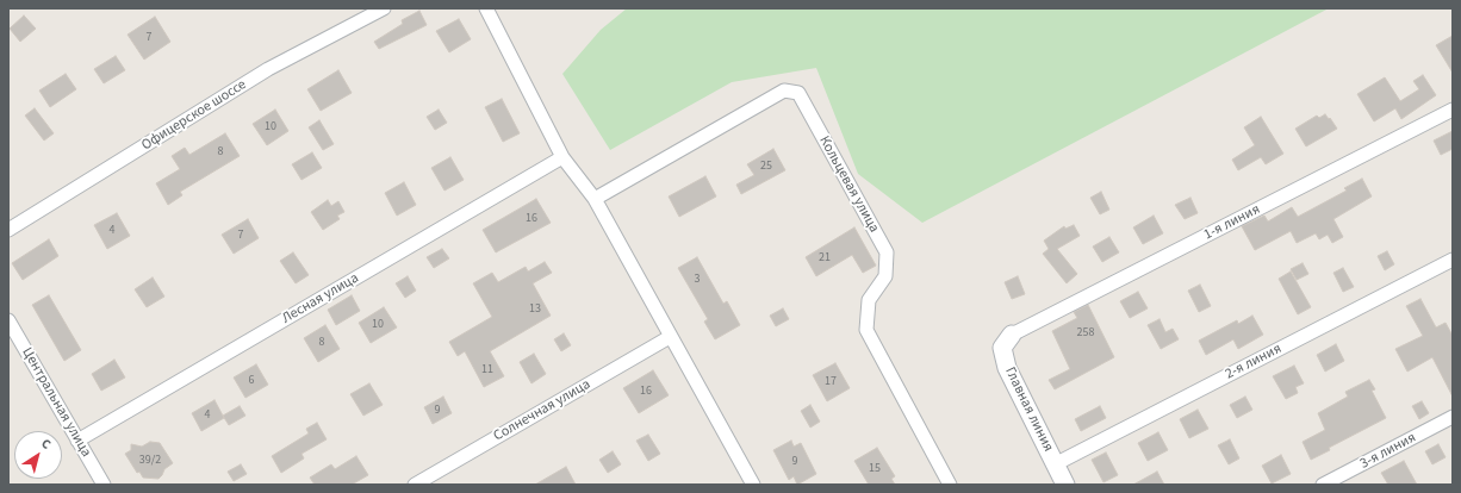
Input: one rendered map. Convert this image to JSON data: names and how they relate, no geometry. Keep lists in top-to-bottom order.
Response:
{
  "streets": {
    "street": [
      "Офицерское шоссе",
      "Кольцевая улица",
      "1-я линия",
      "Лесная улица",
      "2-я линия",
      "Центральная улица",
      "Главная линия",
      "Солнечная улица",
      "3-я линия"
    ]
  },
  "crossings": [
    ["1-я линия", "Главная линия"],
    ["Лесная улица", "Центральная улица"],
    ["2-я линия", "Главная линия"]
  ],
  "house_numbers": [
    "7",
    "10",
    "8",
    "25",
    "16",
    "4",
    "7",
    "21",
    "3",
    "13",
    "10",
    "258",
    "8",
    "11",
    "6",
    "17",
    "16",
    "9",
    "4",
    "39/2",
    "9",
    "15"
  ],
  "north": "top right"
}
